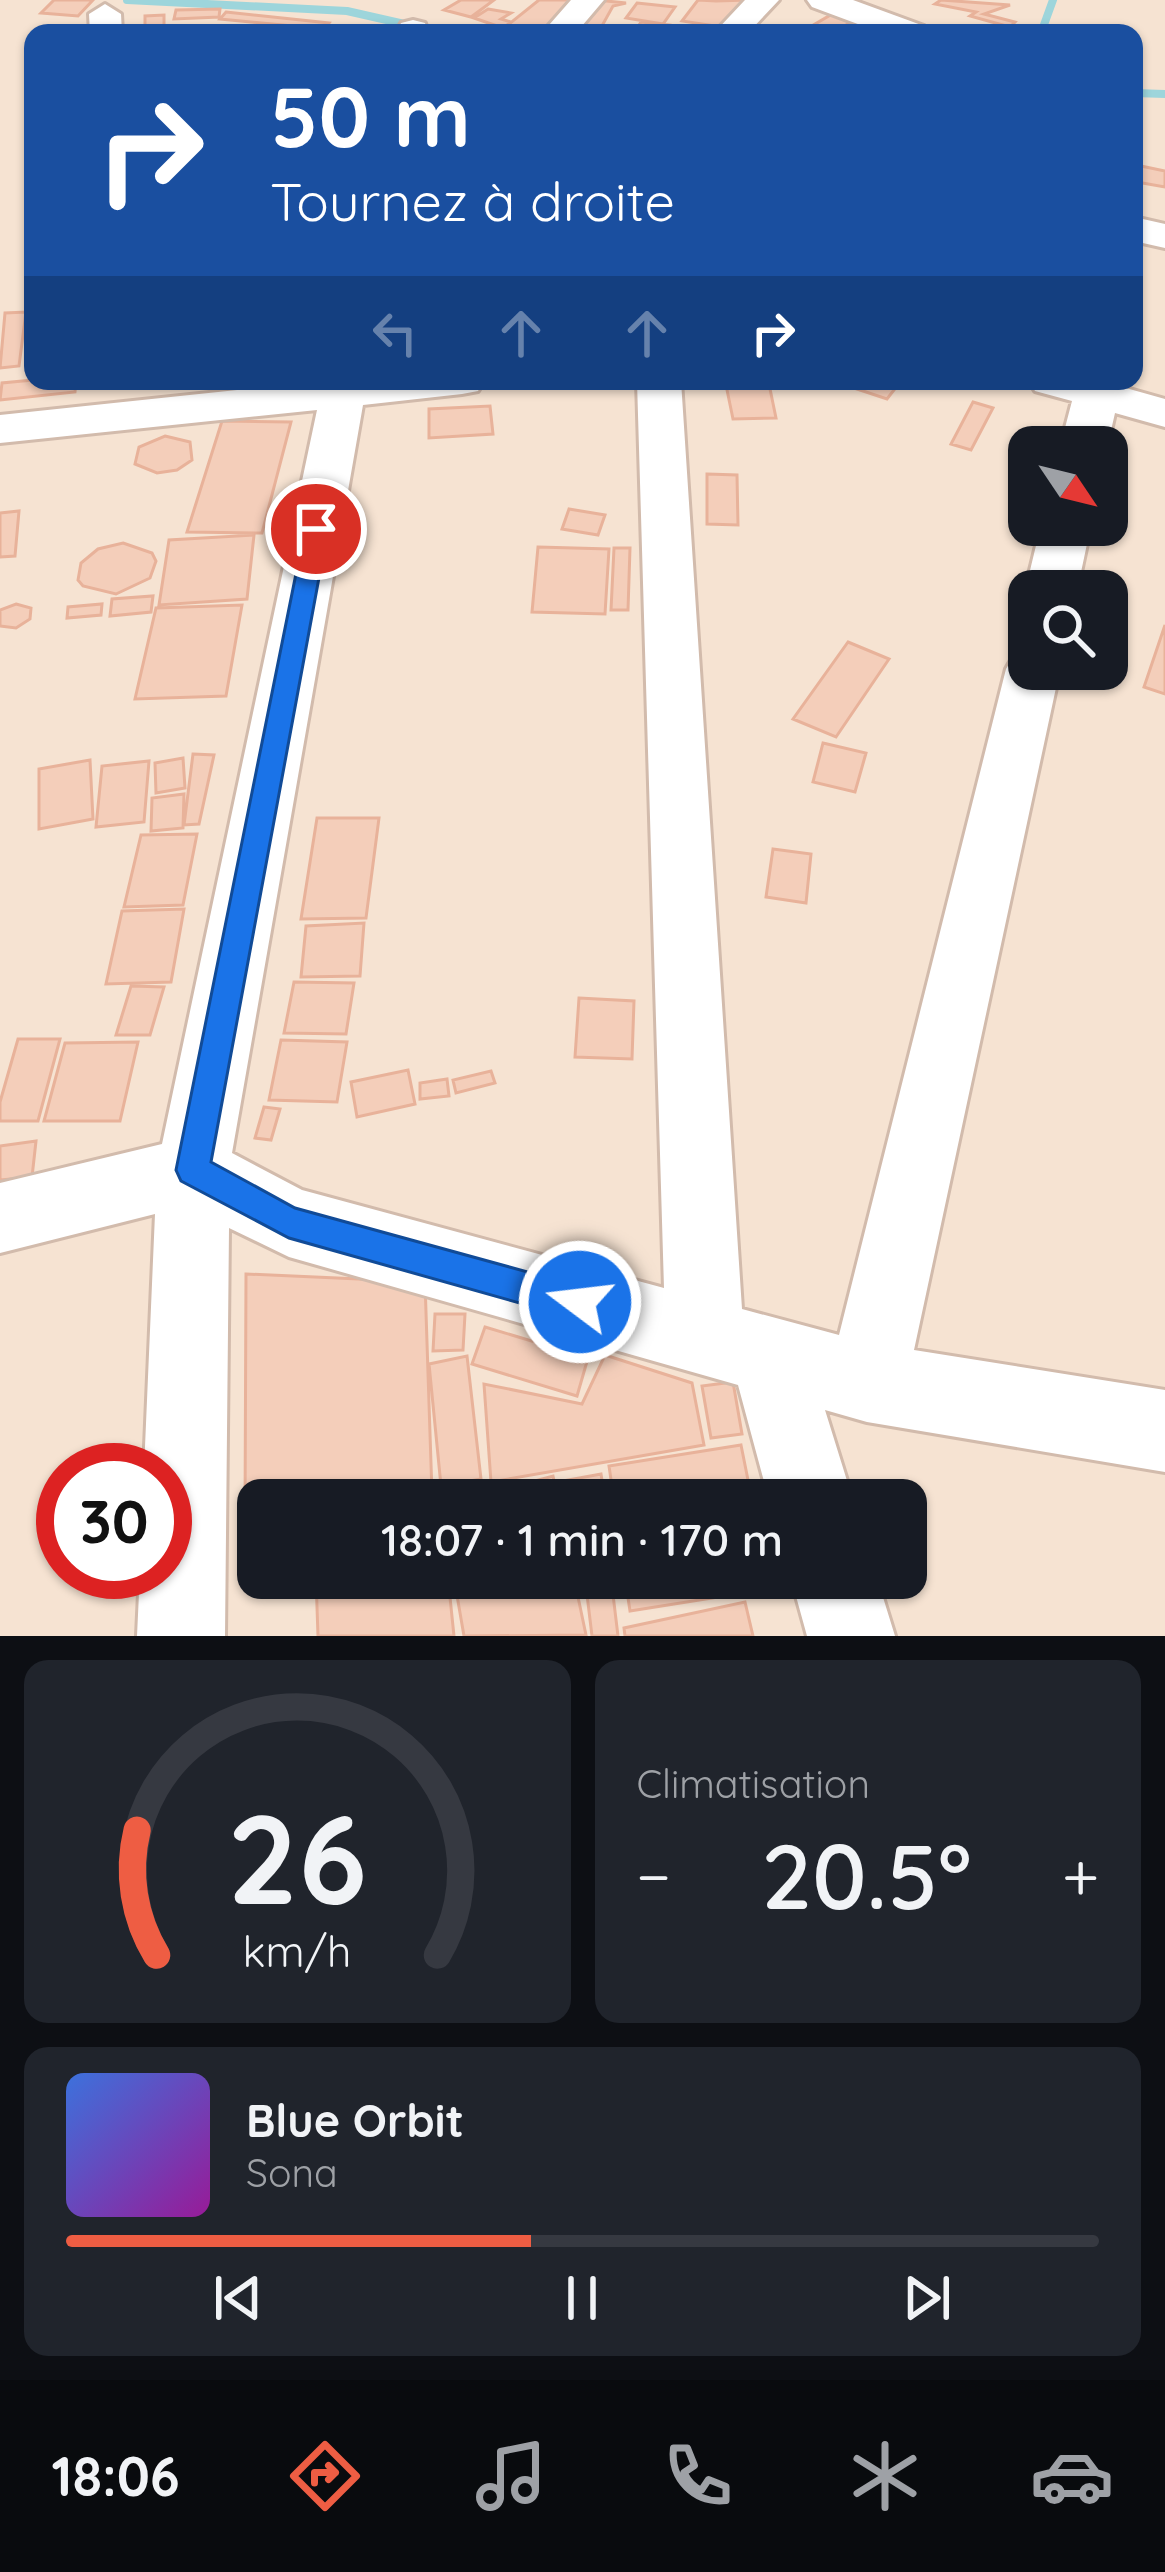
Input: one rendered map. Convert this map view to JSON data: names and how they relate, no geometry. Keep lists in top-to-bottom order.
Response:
{
  "north": "bottom right",
  "page": {
    "turn": ["50 m", "Tournez à droite"],
    "limit": "30",
    "trip": "18:07 · 1 min · 170 m",
    "tile": "Climatisation",
    "heat": ["−", "20.5°", "+"],
    "song": ["Blue Orbit", "Sona"],
    "tabs": "18:06",
    "gauge": ["26", "km/h"]
  }
}
